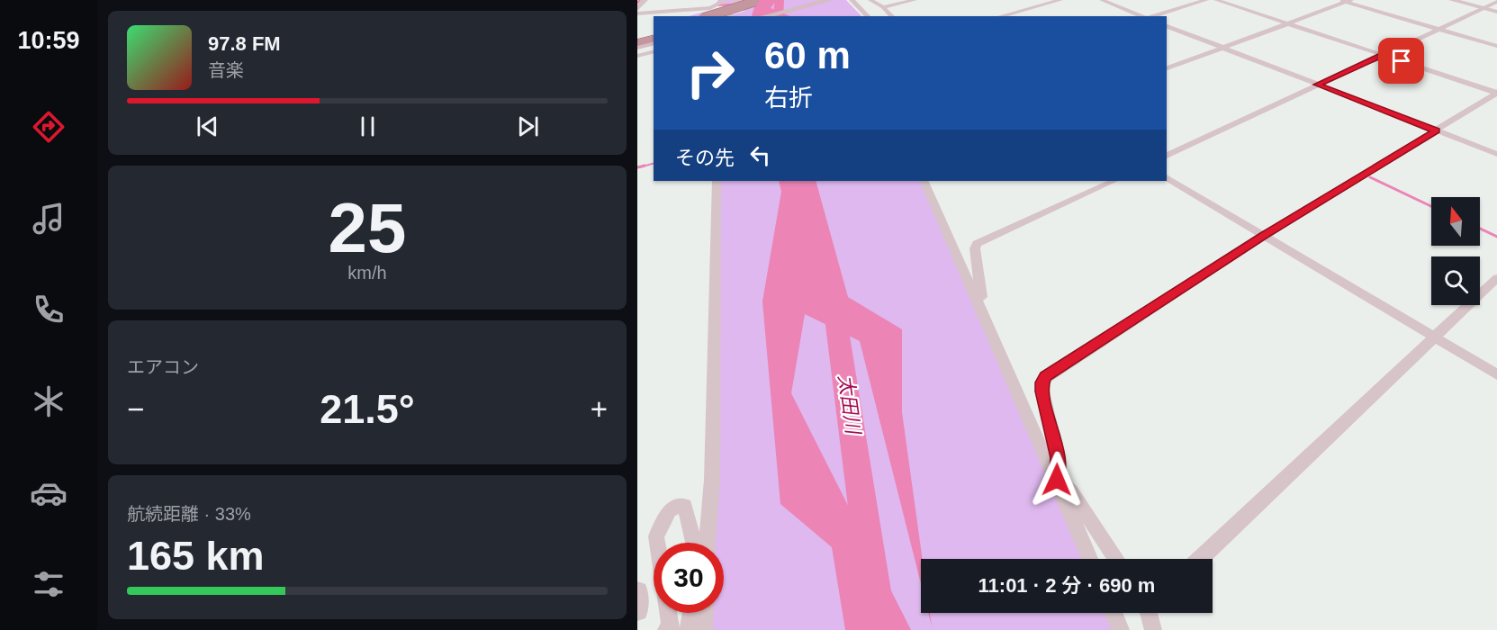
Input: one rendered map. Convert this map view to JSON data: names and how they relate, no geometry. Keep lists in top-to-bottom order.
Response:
{
  "water": ["太田川"],
  "north": "top",
  "page": {
    "tabs": "10:59",
    "turn": ["60 m", "右折"],
    "song": ["97.8 FM", "音楽"],
    "then": "その先",
    "tile": [
      ["25", "km/h"],
      "エアコン",
      ["航続距離 · 33%", "165 km"]
    ],
    "heat": ["−", "21.5°", "+"],
    "limit": "30",
    "trip": "11:01 · 2 分 · 690 m"
  }
}
